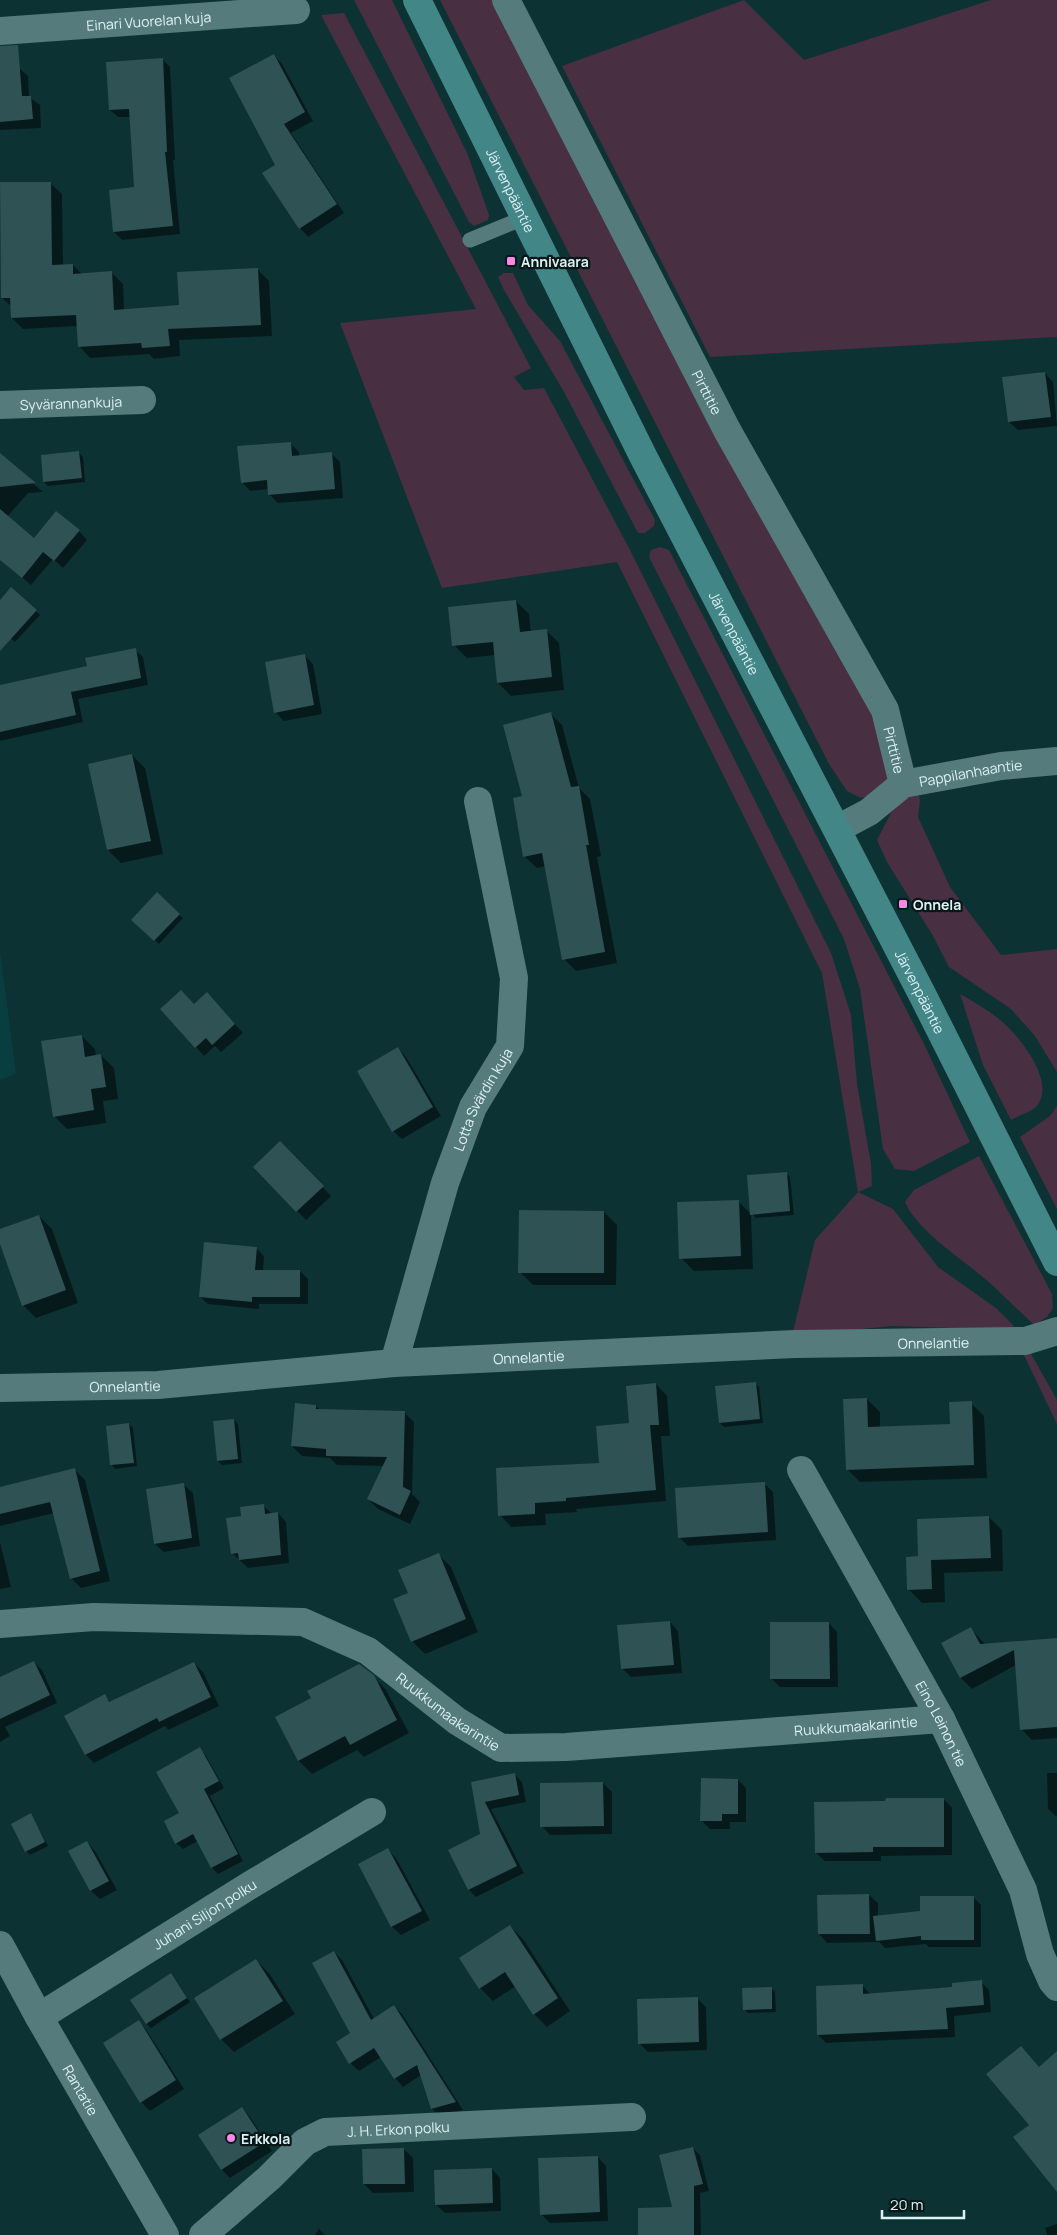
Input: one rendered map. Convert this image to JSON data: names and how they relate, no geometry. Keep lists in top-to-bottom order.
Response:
{
  "streets": {
    "main road": ["Järvenpääntie"],
    "street": [
      "Einari Vuorelan kuja",
      "Pirttitie",
      "Syvärannankuja",
      "Pappilanhaantie",
      "Lotta Svärdin kuja",
      "Onnelantie",
      "Ruukkumaakarintie",
      "Eino Leinon tie",
      "Juhani Siljon polku",
      "Rantatie",
      "J. H. Erkon polku"
    ]
  },
  "crossings": [
    ["Järvenpääntie", "Pappilanhaantie"],
    ["Pirttitie", "Pappilanhaantie"],
    ["Lotta Svärdin kuja", "Onnelantie"],
    ["Ruukkumaakarintie", "Eino Leinon tie"],
    ["Juhani Siljon polku", "Rantatie"]
  ],
  "places": {
    "transit": ["Annivaara", "Onnela"],
    "other": ["Erkkola"]
  },
  "scale_bar": "20 m"
}
